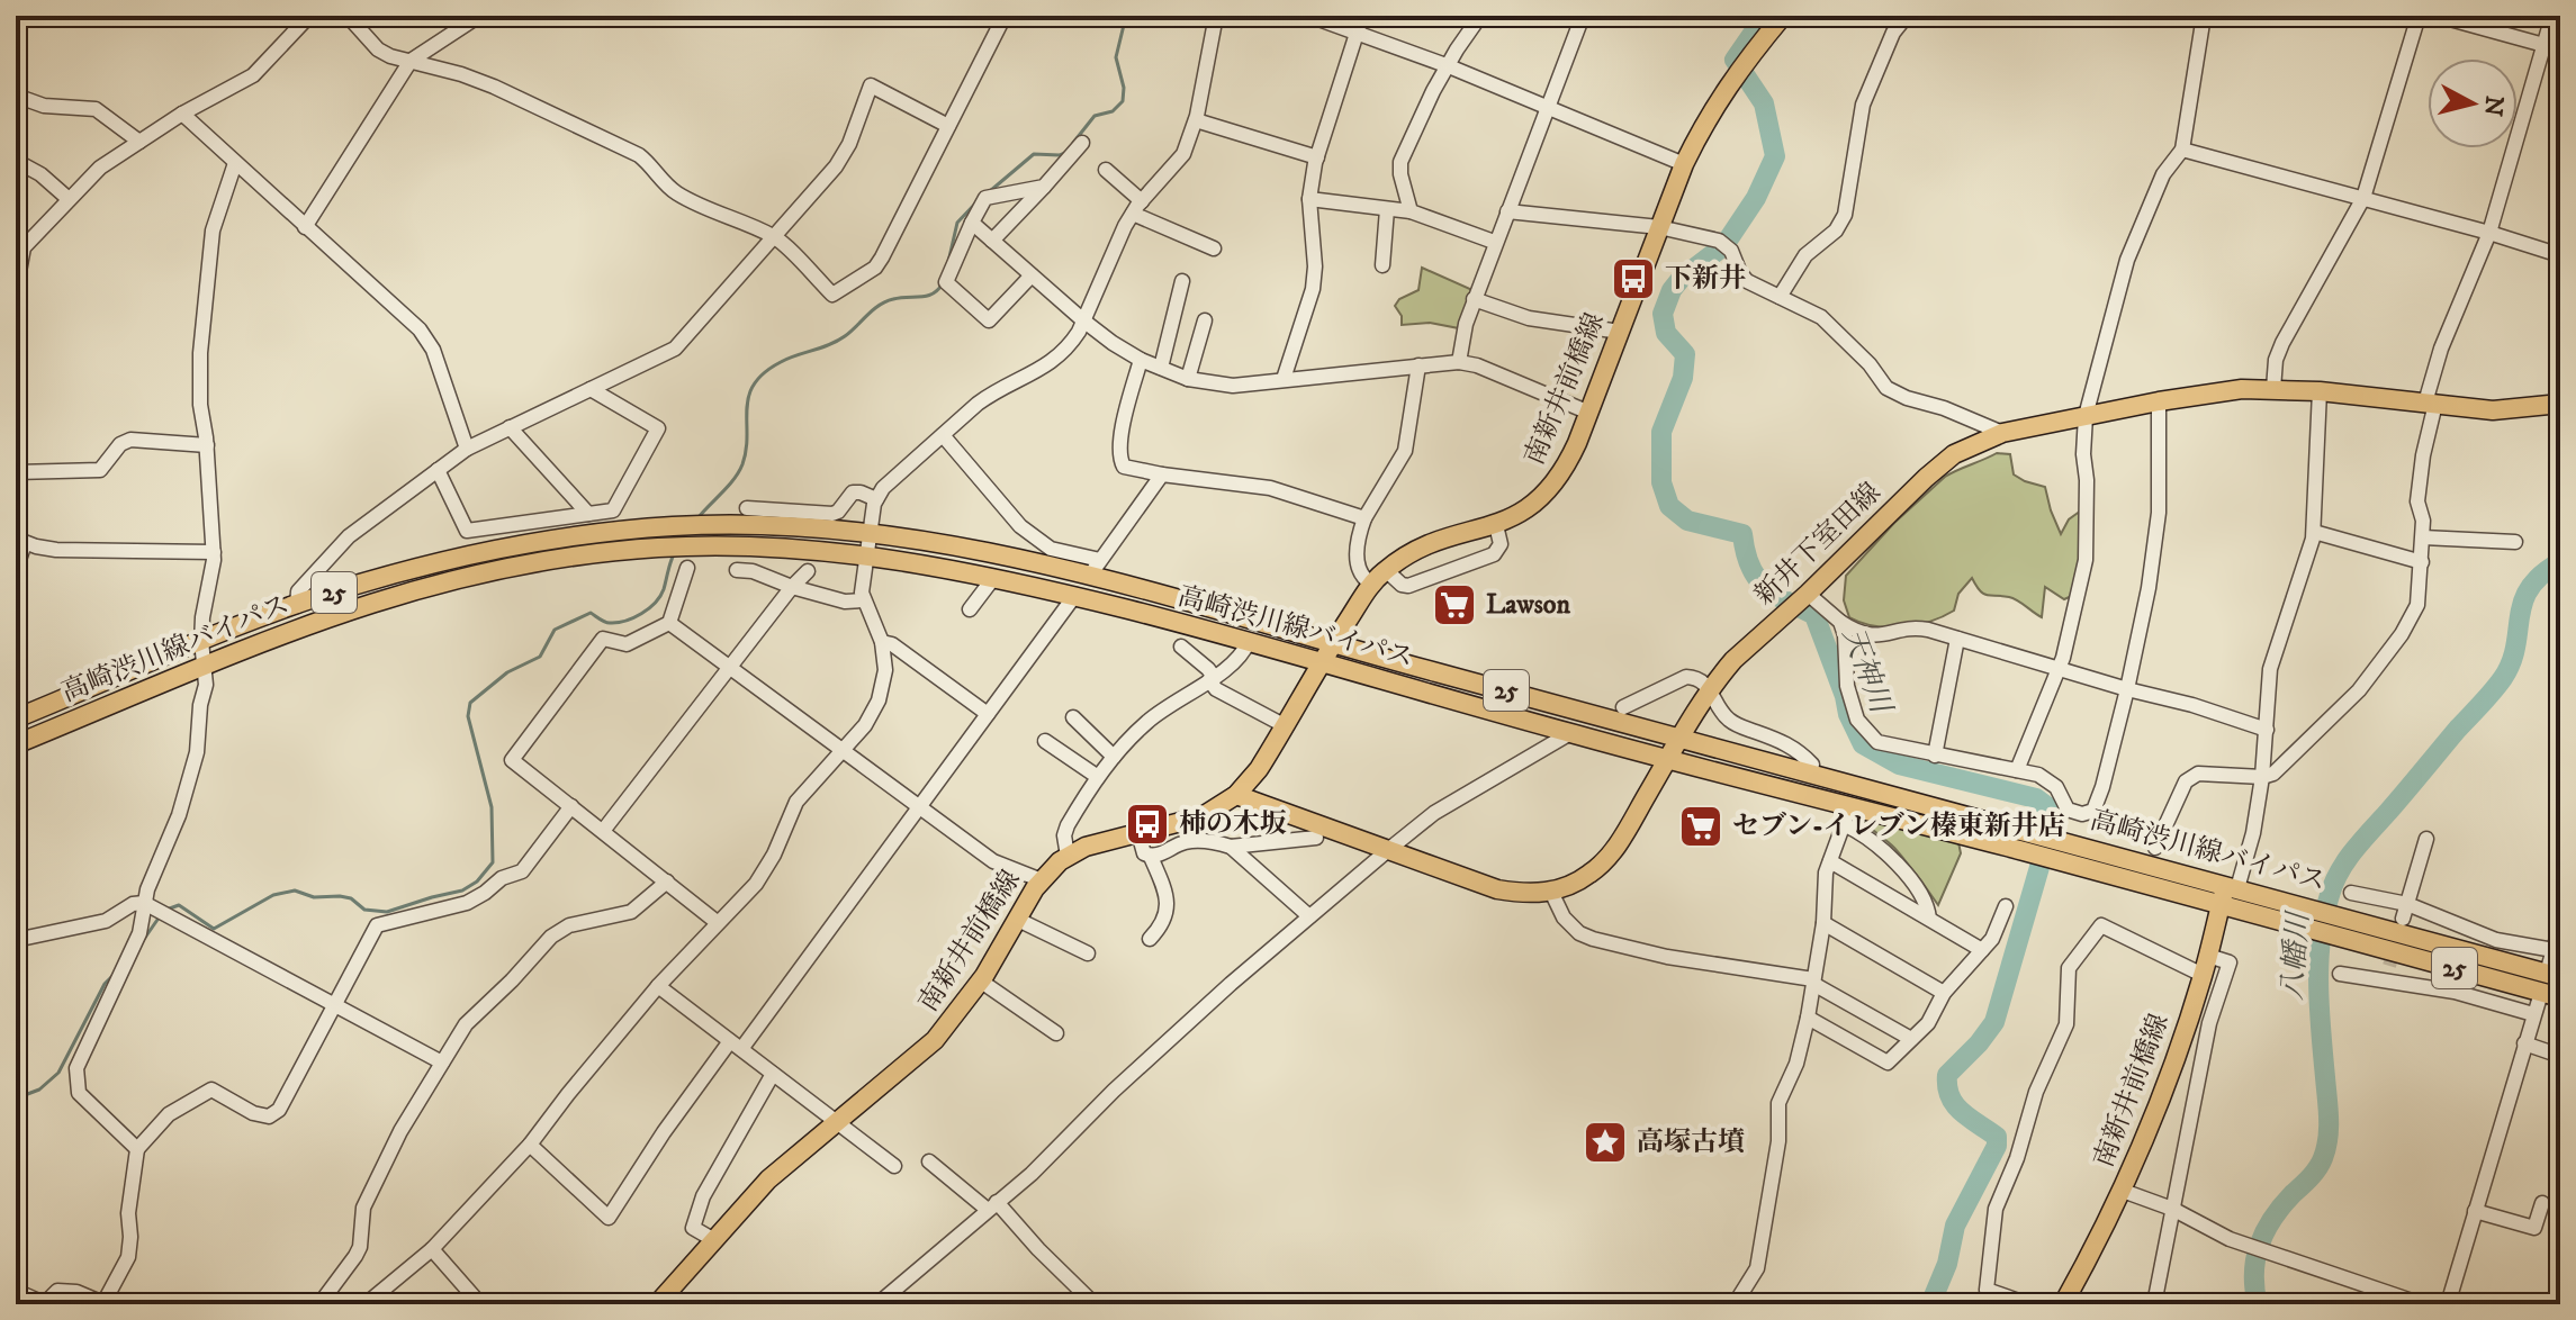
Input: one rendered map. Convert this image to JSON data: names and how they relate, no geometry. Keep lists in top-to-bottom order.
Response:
{
  "streets": {
    "main road": [
      "南新井前橋線",
      "新井下室田線",
      "25",
      "高崎渋川線バイパス"
    ]
  },
  "crossings": [
    ["南新井前橋線", "新井下室田線"],
    ["南新井前橋線", "高崎渋川線バイパス"],
    ["新井下室田線", "高崎渋川線バイパス"]
  ],
  "water": ["天神川", "八幡川"],
  "places": {
    "bus stop": ["下新井", "柿の木坂"],
    "supermarket": ["Lawson", "セブン-イレブン榛東新井店"],
    "place": ["高塚古墳"]
  },
  "north": "right"
}
